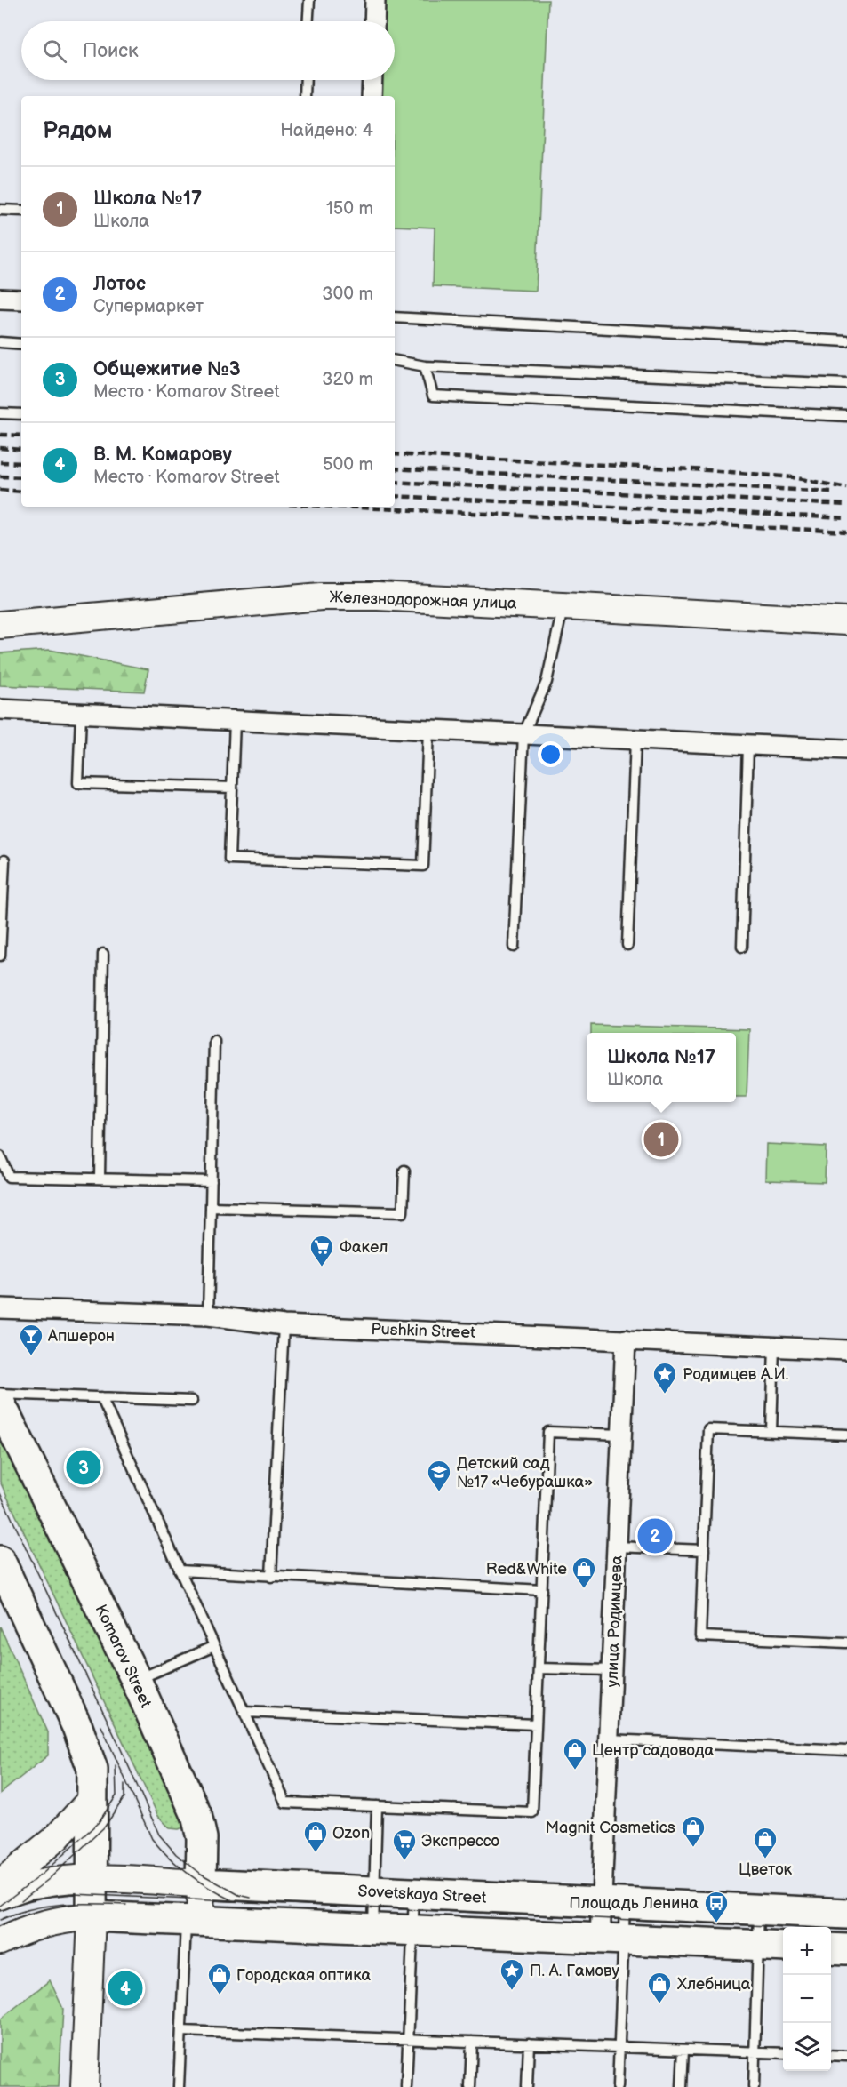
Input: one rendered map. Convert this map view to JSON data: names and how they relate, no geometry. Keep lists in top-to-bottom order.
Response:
{
  "streets": {
    "main road": ["Железнодорожная улица", "Komarov Street", "Sovetskaya Street"],
    "street": ["Pushkin Street", "улица Родимцева"]
  },
  "crossings": [
    ["Pushkin Street", "улица Родимцева"],
    ["улица Родимцева", "Sovetskaya Street"],
    ["Komarov Street", "Sovetskaya Street"]
  ],
  "places": {
    "supermarket": ["Факел", "Экспрессо"],
    "bar": ["Апшерон"],
    "place": ["Родимцев А.И.", "П. А. Гамову"],
    "school or university": ["Детский сад №17 «Чебурашка»"],
    "shop": [
      "Red&White",
      "Центр садовода",
      "Magnit Cosmetics",
      "Ozon",
      "Цветок",
      "Городская оптика",
      "Хлебница"
    ],
    "bus stop": ["Площадь Ленина"]
  },
  "page": {
    "search": "Поиск",
    "heading": ["Рядом", "Найдено: 4"],
    "list": [
      {
        "mark": "1",
        "name": "Школа №17",
        "note": "Школа",
        "value": "150 m"
      },
      {
        "mark": "2",
        "name": "Лотос",
        "note": "Супермаркет",
        "value": "300 m"
      },
      {
        "mark": "3",
        "name": "Общежитие №3",
        "note": "Место · Komarov Street",
        "value": "320 m"
      },
      {
        "mark": "4",
        "name": "В. М. Комарову",
        "note": "Место · Komarov Street",
        "value": "500 m"
      }
    ],
    "popup": ["Школа №17", "Школа"],
    "pins": [
      "1",
      "3",
      "2",
      "4"
    ],
    "map_buttons": ["+", "−"]
  }
}
